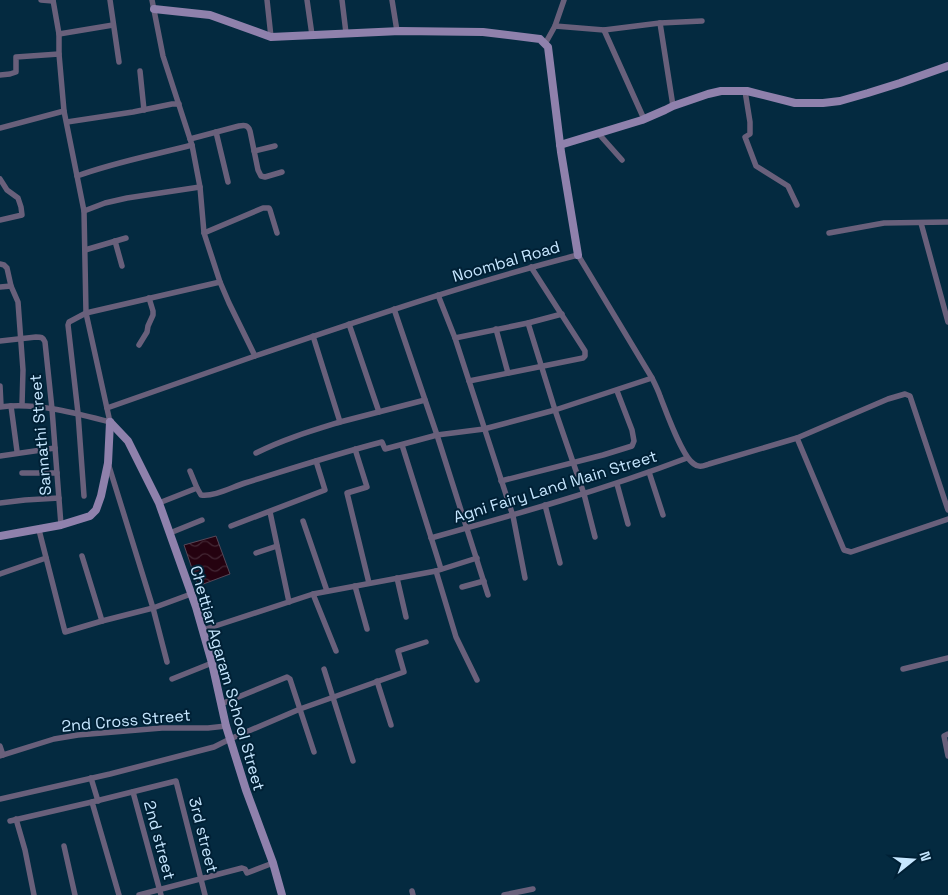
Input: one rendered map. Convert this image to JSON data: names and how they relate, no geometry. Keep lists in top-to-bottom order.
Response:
{
  "streets": {
    "street": [
      "Noombal Road",
      "Sannathi Street",
      "Agni Fairy Land Main Street",
      "Chettiar Agaram School Street",
      "2nd Cross Street",
      "3rd street",
      "2nd street"
    ]
  },
  "crossings": [
    ["Noombal Road", "Agni Fairy Land Main Street"],
    ["Chettiar Agaram School Street", "2nd Cross Street"],
    ["3rd street", "2nd street"]
  ],
  "north": "right"
}
